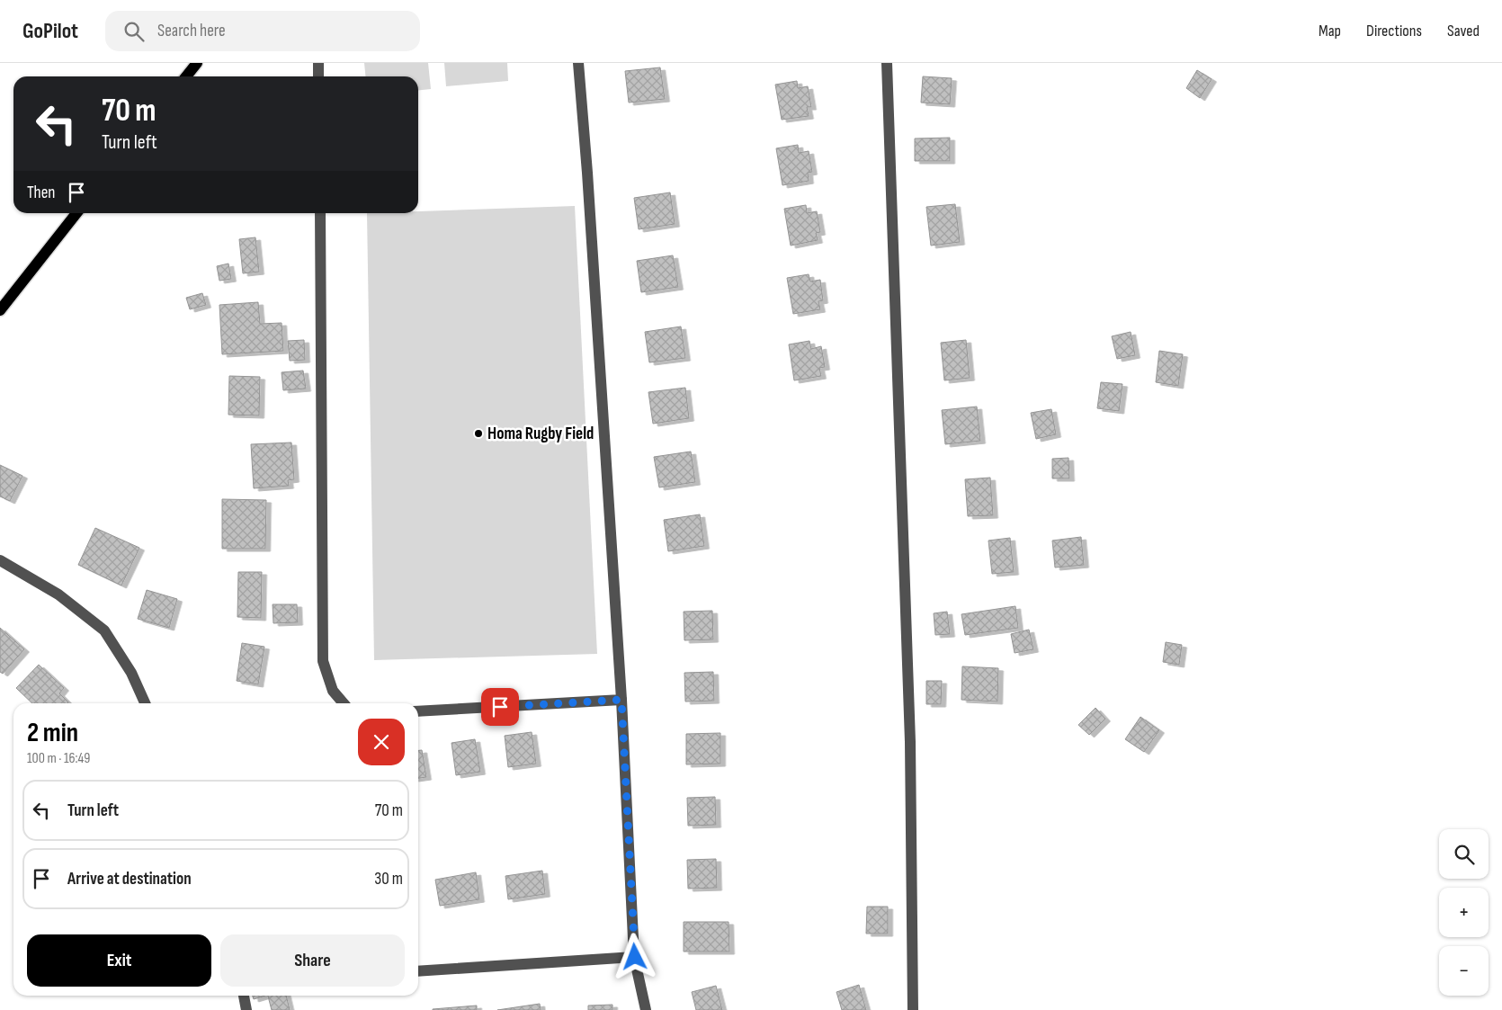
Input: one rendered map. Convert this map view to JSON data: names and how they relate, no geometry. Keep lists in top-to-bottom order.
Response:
{
  "places": ["Homa Rugby Field"],
  "page": {
    "header": "GoPilot",
    "search": "Search here",
    "nav": ["Map", "Directions", "Saved"],
    "turn": ["70 m", "Turn left"],
    "then": "Then",
    "heading": ["2 min", "100 m · 16:49"],
    "list": [
      {
        "name": "Turn left",
        "value": "70 m"
      },
      {
        "name": "Arrive at destination",
        "value": "30 m"
      }
    ],
    "map_buttons": ["+", "−"],
    "buttons": ["Exit", "Share"]
  }
}
